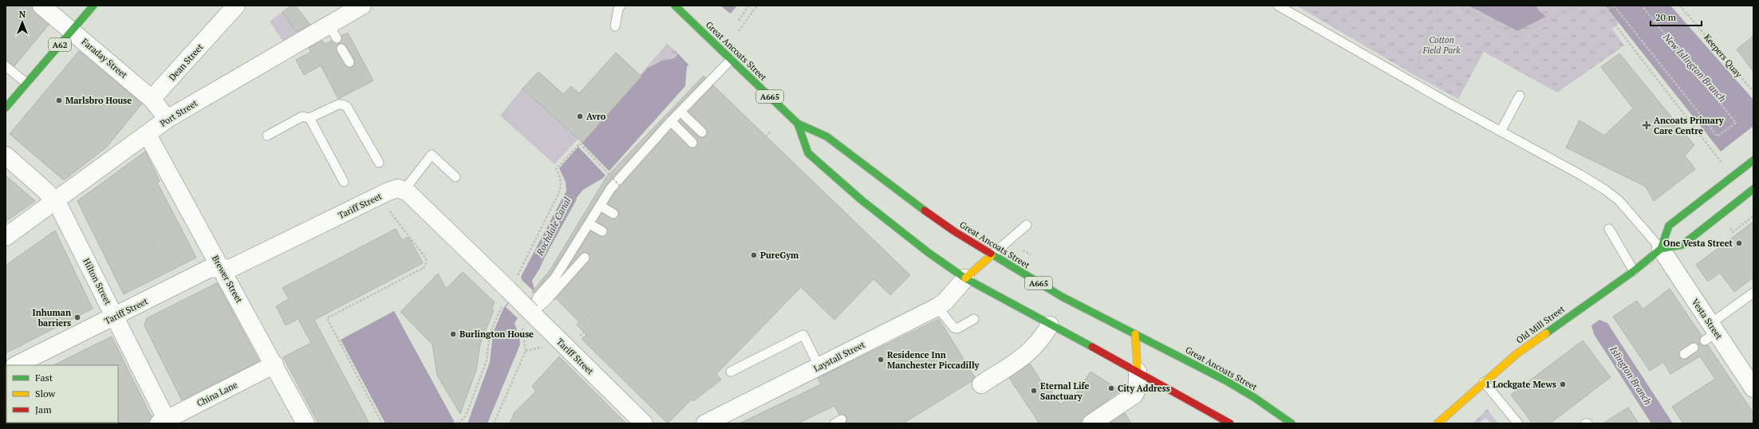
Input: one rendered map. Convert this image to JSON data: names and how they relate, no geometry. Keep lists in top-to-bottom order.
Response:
{
  "streets": {
    "main road": [
      "A62",
      "Great Ancoats Street",
      "A665",
      "Old Mill Street"
    ],
    "street": [
      "Faraday Street",
      "Dean Street",
      "Port Street",
      "Tariff Street",
      "Brewer Street",
      "Hilton Street",
      "Vesta Street",
      "Laystall Street",
      "China Lane"
    ],
    "path": ["Keepers Quay"]
  },
  "crossings": [
    ["A62", "Faraday Street"],
    ["Great Ancoats Street", "Laystall Street"],
    ["Faraday Street", "Dean Street"],
    ["Port Street", "Brewer Street"],
    ["Port Street", "Hilton Street"],
    ["Tariff Street", "Brewer Street"],
    ["Tariff Street", "Hilton Street"],
    ["Brewer Street", "China Lane"],
    ["Hilton Street", "China Lane"],
    ["Vesta Street", "Old Mill Street"]
  ],
  "water": ["New Islington Branch", "Rochdale Canal", "Islington Branch"],
  "parks": ["Cotton Field Park"],
  "places": {
    "other": [
      "Marlsbro House",
      "Avro",
      "One Vesta Street",
      "PureGym",
      "Inhuman barriers",
      "Burlington House",
      "Residence Inn Manchester Piccadilly",
      "1 Lockgate Mews",
      "City Address",
      "Eternal Life Sanctuary"
    ],
    "health": ["Ancoats Primary Care Centre"]
  },
  "legend": ["Fast", "Slow", "Jam"],
  "scale_bar": "20 m",
  "north": "top"
}
